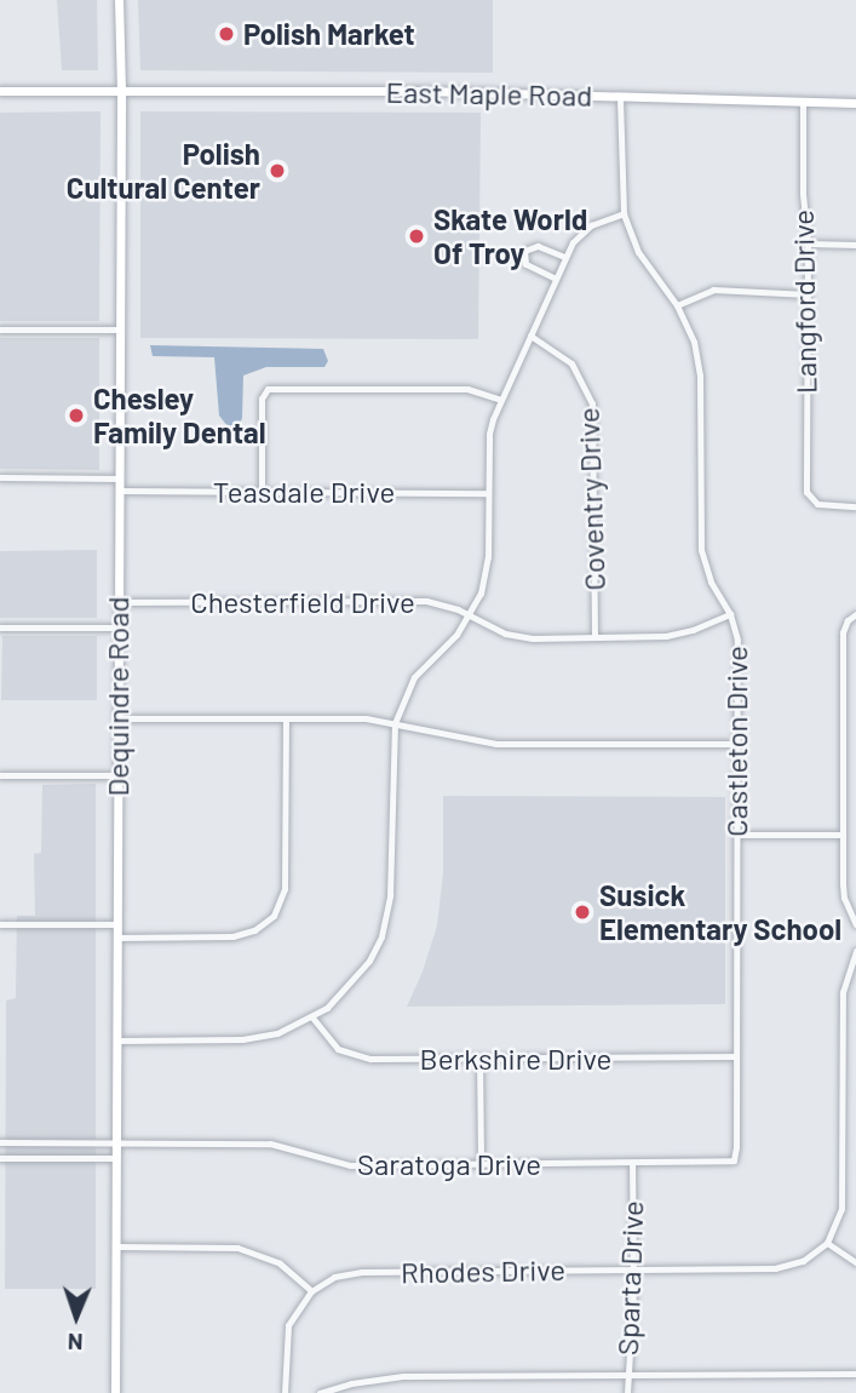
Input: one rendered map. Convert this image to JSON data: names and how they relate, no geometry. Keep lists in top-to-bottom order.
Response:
{
  "streets": {
    "main road": ["East Maple Road", "Dequindre Road"],
    "street": [
      "Langford Drive",
      "Teasdale Drive",
      "Coventry Drive",
      "Chesterfield Drive",
      "Castleton Drive",
      "Berkshire Drive",
      "Saratoga Drive",
      "Rhodes Drive",
      "Sparta Drive"
    ]
  },
  "crossings": [
    ["East Maple Road", "Langford Drive"],
    ["East Maple Road", "Dequindre Road"],
    ["East Maple Road", "Castleton Drive"],
    ["Teasdale Drive", "Dequindre Road"],
    ["Coventry Drive", "Chesterfield Drive"],
    ["Chesterfield Drive", "Dequindre Road"],
    ["Chesterfield Drive", "Castleton Drive"],
    ["Dequindre Road", "Saratoga Drive"],
    ["Castleton Drive", "Berkshire Drive"],
    ["Castleton Drive", "Saratoga Drive"],
    ["Saratoga Drive", "Sparta Drive"],
    ["Rhodes Drive", "Sparta Drive"]
  ],
  "places": [
    "Polish Market",
    "Polish Cultural Center",
    "Skate World Of Troy",
    "Chesley Family Dental",
    "Susick Elementary School"
  ],
  "north": "bottom"
}
